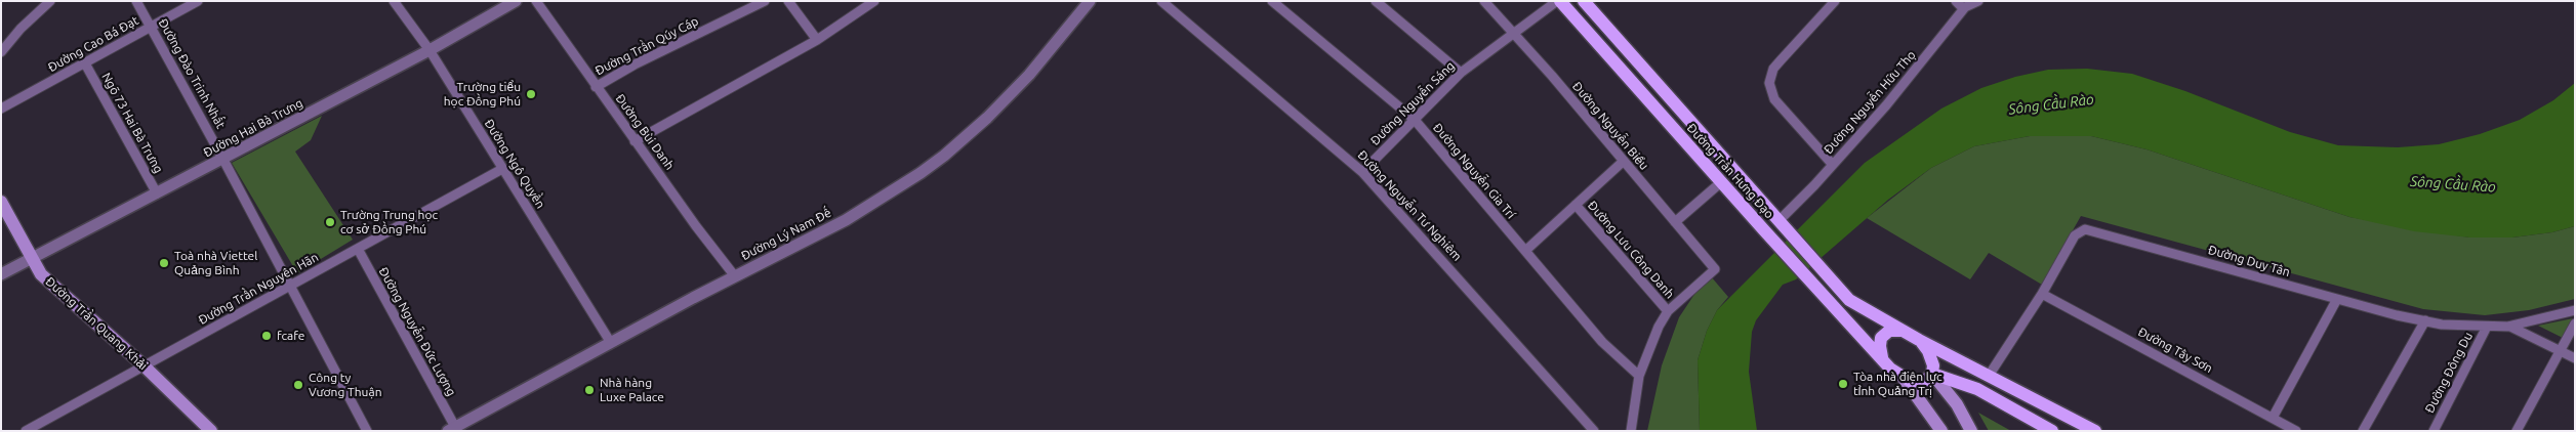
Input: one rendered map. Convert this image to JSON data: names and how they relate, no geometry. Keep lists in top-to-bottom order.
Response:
{
  "streets": {
    "main road": ["Đường Trần Hưng Đạo", "Đường Trần Quang Khải"],
    "street": [
      "Đường Cao Bá Đạt",
      "Đường Trần Qúy Cáp",
      "Đường Đào Trinh Nhất",
      "Đường Nguyễn Hữu Thọ",
      "Đường Nguyễn Sáng",
      "Ngõ 73 Hai Bà Trưng",
      "Đường Nguyễn Biểu",
      "Đường Hai Bà Trưng",
      "Đường Bùi Danh",
      "Đường Ngô Quyền",
      "Đường Nguyễn Gia Trí",
      "Đường Nguyễn Tư Nghiêm",
      "Đường Lý Nam Đế",
      "Đường Lưu Công Danh",
      "Đường Duy Tân",
      "Đường Trần Nguyên Hãn",
      "Đường Nguyễn Đức Lượng",
      "Đường Tây Sơn",
      "Đường Đông Du"
    ]
  },
  "crossings": [
    ["Đường Cao Bá Đạt", "Đường Đào Trinh Nhất"],
    ["Đường Cao Bá Đạt", "Ngõ 73 Hai Bà Trưng"],
    ["Đường Trần Qúy Cáp", "Đường Bùi Danh"],
    ["Đường Đào Trinh Nhất", "Đường Hai Bà Trưng"],
    ["Đường Đào Trinh Nhất", "Đường Trần Nguyên Hãn"],
    ["Đường Nguyễn Hữu Thọ", "Đường Trần Hưng Đạo"],
    ["Đường Nguyễn Sáng", "Đường Nguyễn Biểu"],
    ["Đường Nguyễn Sáng", "Đường Nguyễn Gia Trí"],
    ["Đường Nguyễn Sáng", "Đường Trần Hưng Đạo"],
    ["Đường Nguyễn Sáng", "Đường Nguyễn Tư Nghiêm"],
    ["Ngõ 73 Hai Bà Trưng", "Đường Hai Bà Trưng"],
    ["Đường Nguyễn Biểu", "Đường Lưu Công Danh"],
    ["Đường Hai Bà Trưng", "Đường Ngô Quyền"],
    ["Đường Hai Bà Trưng", "Đường Trần Quang Khải"],
    ["Đường Bùi Danh", "Đường Lý Nam Đế"],
    ["Đường Ngô Quyền", "Đường Lý Nam Đế"],
    ["Đường Ngô Quyền", "Đường Trần Nguyên Hãn"],
    ["Đường Lý Nam Đế", "Đường Nguyễn Đức Lượng"],
    ["Đường Duy Tân", "Đường Tây Sơn"],
    ["Đường Duy Tân", "Đường Đông Du"],
    ["Đường Trần Nguyên Hãn", "Đường Trần Quang Khải"],
    ["Đường Trần Nguyên Hãn", "Đường Nguyễn Đức Lượng"]
  ],
  "water": ["Sông Cầu Rào"],
  "places": [
    "Trường tiểu học Đồng Phú",
    "Trường Trung học cơ sở Đồng Phú",
    "Toà nhà Viettel Quảng Bình",
    "fcafe",
    "Tòa nhà điện lực tỉnh Quảng Trị",
    "Công ty Vương Thuận",
    "Nhà hàng Luxe Palace"
  ]
}
